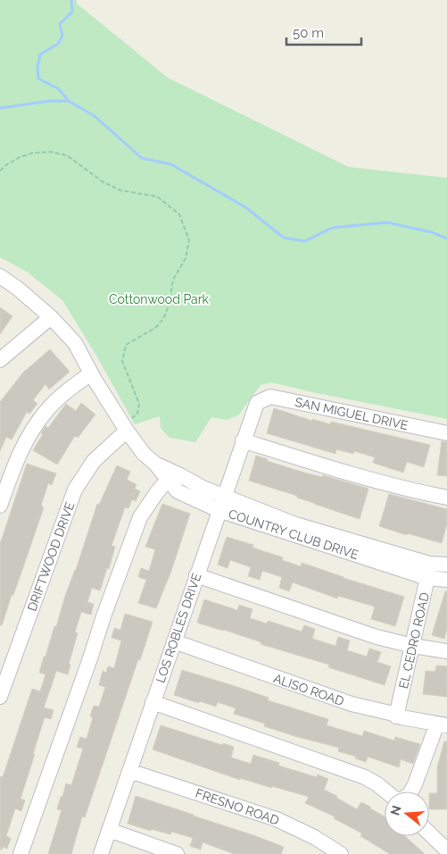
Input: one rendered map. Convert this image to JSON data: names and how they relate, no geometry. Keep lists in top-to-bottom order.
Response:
{
  "streets": {
    "street": [
      "SAN MIGUEL DRIVE",
      "COUNTRY CLUB DRIVE",
      "DRIFTWOOD DRIVE",
      "LOS ROBLES DRIVE",
      "EL CEDRO ROAD",
      "ALISO ROAD",
      "FRESNO ROAD"
    ]
  },
  "crossings": [
    ["SAN MIGUEL DRIVE", "LOS ROBLES DRIVE"],
    ["COUNTRY CLUB DRIVE", "DRIFTWOOD DRIVE"],
    ["COUNTRY CLUB DRIVE", "LOS ROBLES DRIVE"],
    ["COUNTRY CLUB DRIVE", "EL CEDRO ROAD"],
    ["LOS ROBLES DRIVE", "ALISO ROAD"],
    ["LOS ROBLES DRIVE", "FRESNO ROAD"],
    ["EL CEDRO ROAD", "ALISO ROAD"]
  ],
  "parks": ["Cottonwood Park"],
  "scale_bar": "50 m",
  "north": "left"
}
